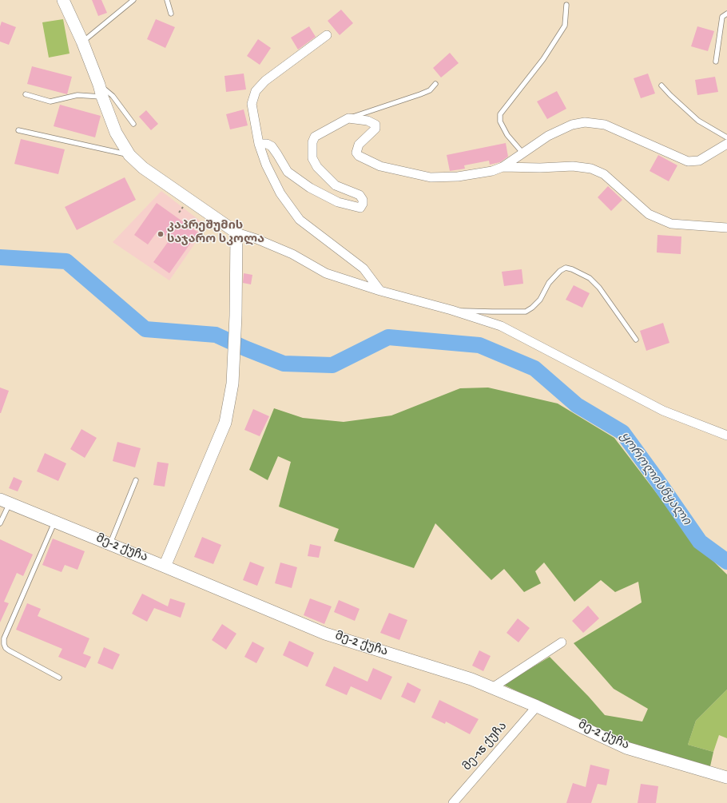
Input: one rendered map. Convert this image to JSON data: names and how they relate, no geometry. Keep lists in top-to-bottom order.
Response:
{
  "streets": {
    "street": ["მე-2 ქუჩა", "მე-15 ქუჩა"]
  },
  "crossings": [
    ["მე-2 ქუჩა", "მე-15 ქუჩა"]
  ],
  "water": ["ყოროლისწყალი"],
  "places": ["კაპრეშუმის საჯარო სკოლა"]
}
